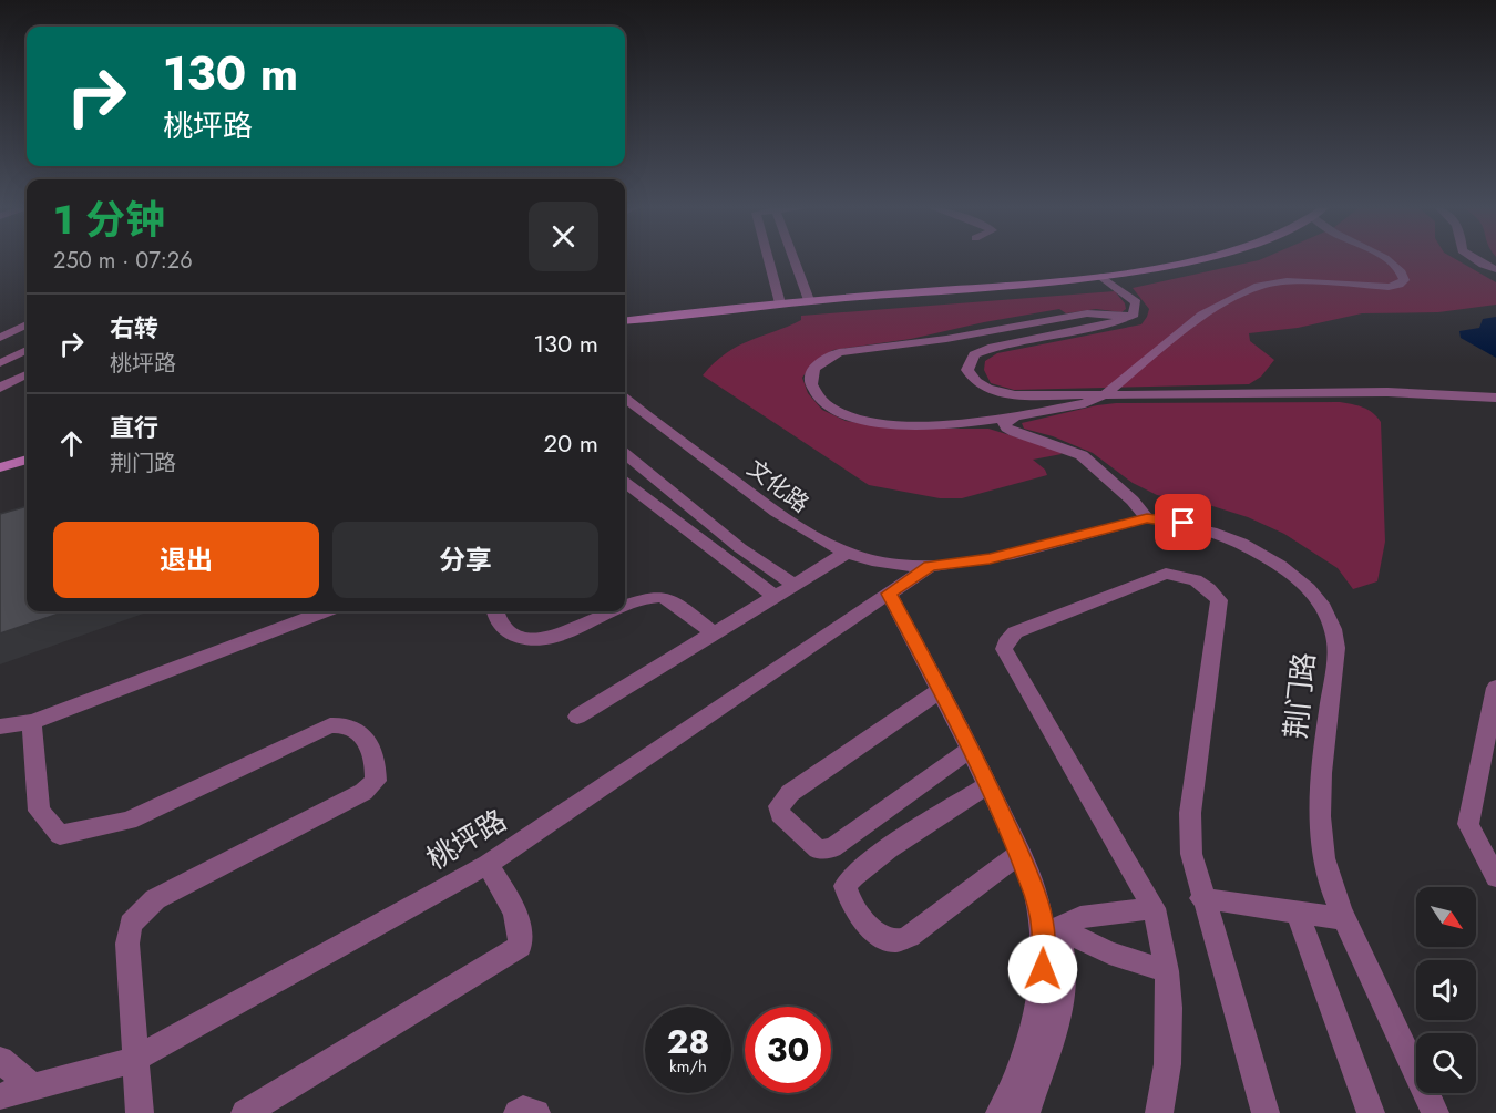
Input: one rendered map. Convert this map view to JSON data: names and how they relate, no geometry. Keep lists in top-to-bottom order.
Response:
{
  "streets": {
    "street": ["文化路", "荆门路", "桃坪路"]
  },
  "crossings": [
    ["文化路", "荆门路"],
    ["文化路", "桃坪路"],
    ["荆门路", "桃坪路"]
  ],
  "north": "bottom right",
  "page": {
    "turn": ["130 m", "桃坪路"],
    "heading": ["1 分钟", "250 m · 07:26"],
    "list": [
      {
        "name": "右转",
        "note": "桃坪路",
        "value": "130 m"
      },
      {
        "name": "直行",
        "note": "荆门路",
        "value": "20 m"
      }
    ],
    "buttons": ["退出", "分享"],
    "speed": "28 km/h",
    "limit": "30"
  }
}
